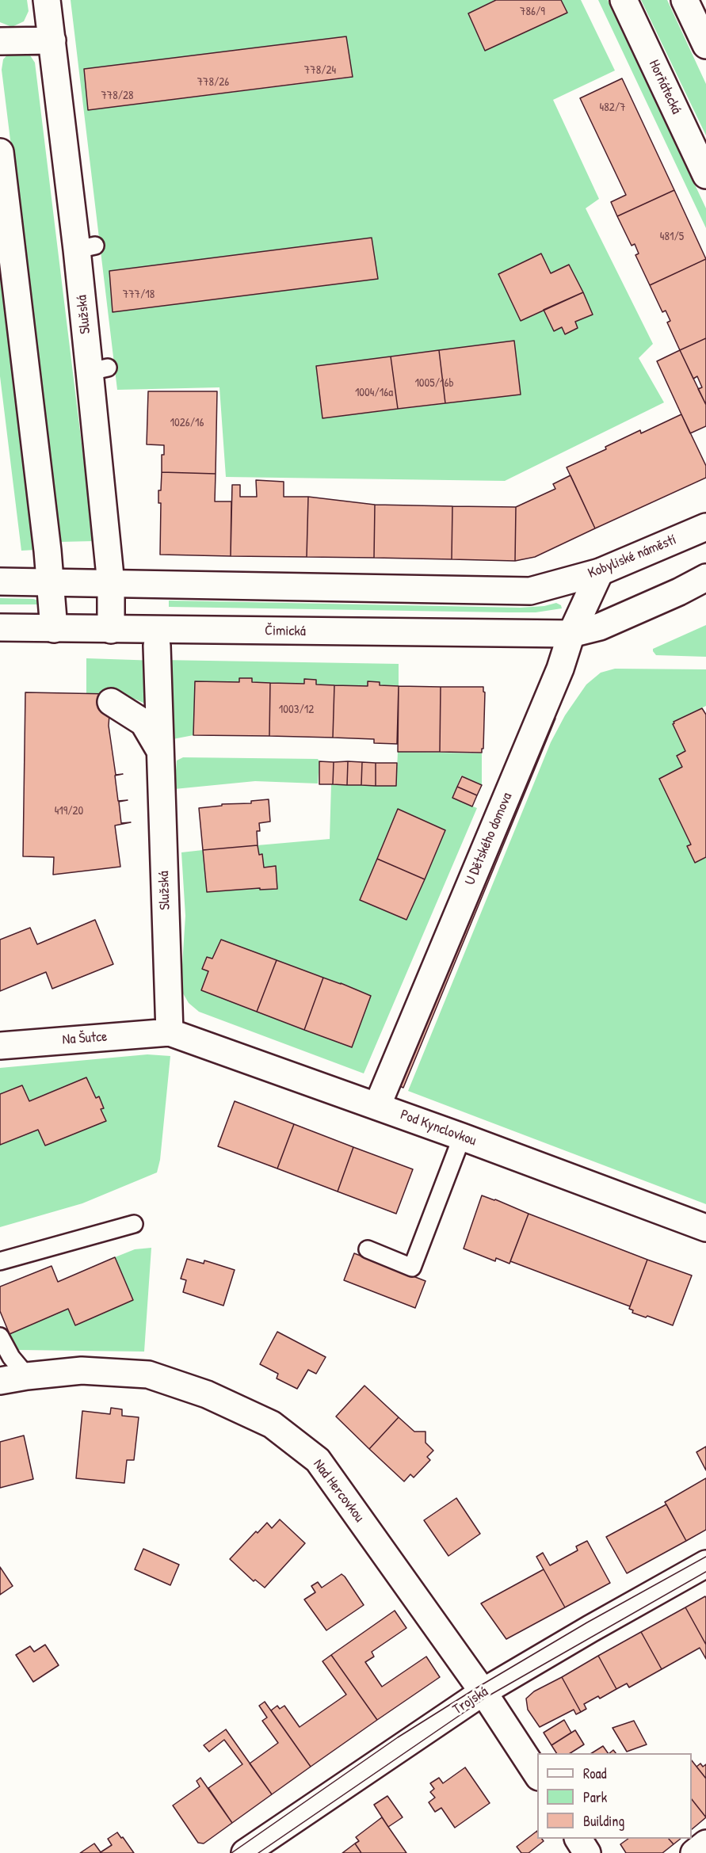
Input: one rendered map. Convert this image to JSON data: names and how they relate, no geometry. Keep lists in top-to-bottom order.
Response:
{
  "streets": {
    "street": [
      "Horňátecká",
      "Služská",
      "Kobyliské náměstí",
      "Čimická",
      "U Dětského domova",
      "Na Šutce",
      "Pod Kynclovkou",
      "Nad Hercovkou",
      "Trojská"
    ]
  },
  "crossings": [
    ["Služská", "Kobyliské náměstí"],
    ["Služská", "Čimická"],
    ["Služská", "Na Šutce"],
    ["Služská", "Pod Kynclovkou"],
    ["Kobyliské náměstí", "U Dětského domova"],
    ["Čimická", "U Dětského domova"],
    ["U Dětského domova", "Pod Kynclovkou"],
    ["Na Šutce", "Pod Kynclovkou"],
    ["Nad Hercovkou", "Trojská"]
  ],
  "house_numbers": [
    "786/9",
    "778/24",
    "778/26",
    "778/28",
    "482/7",
    "481/5",
    "777/18",
    "1005/16b",
    "1004/16a",
    "1026/16",
    "1003/12",
    "419/20"
  ],
  "legend": ["Road", "Park", "Building"]
}
